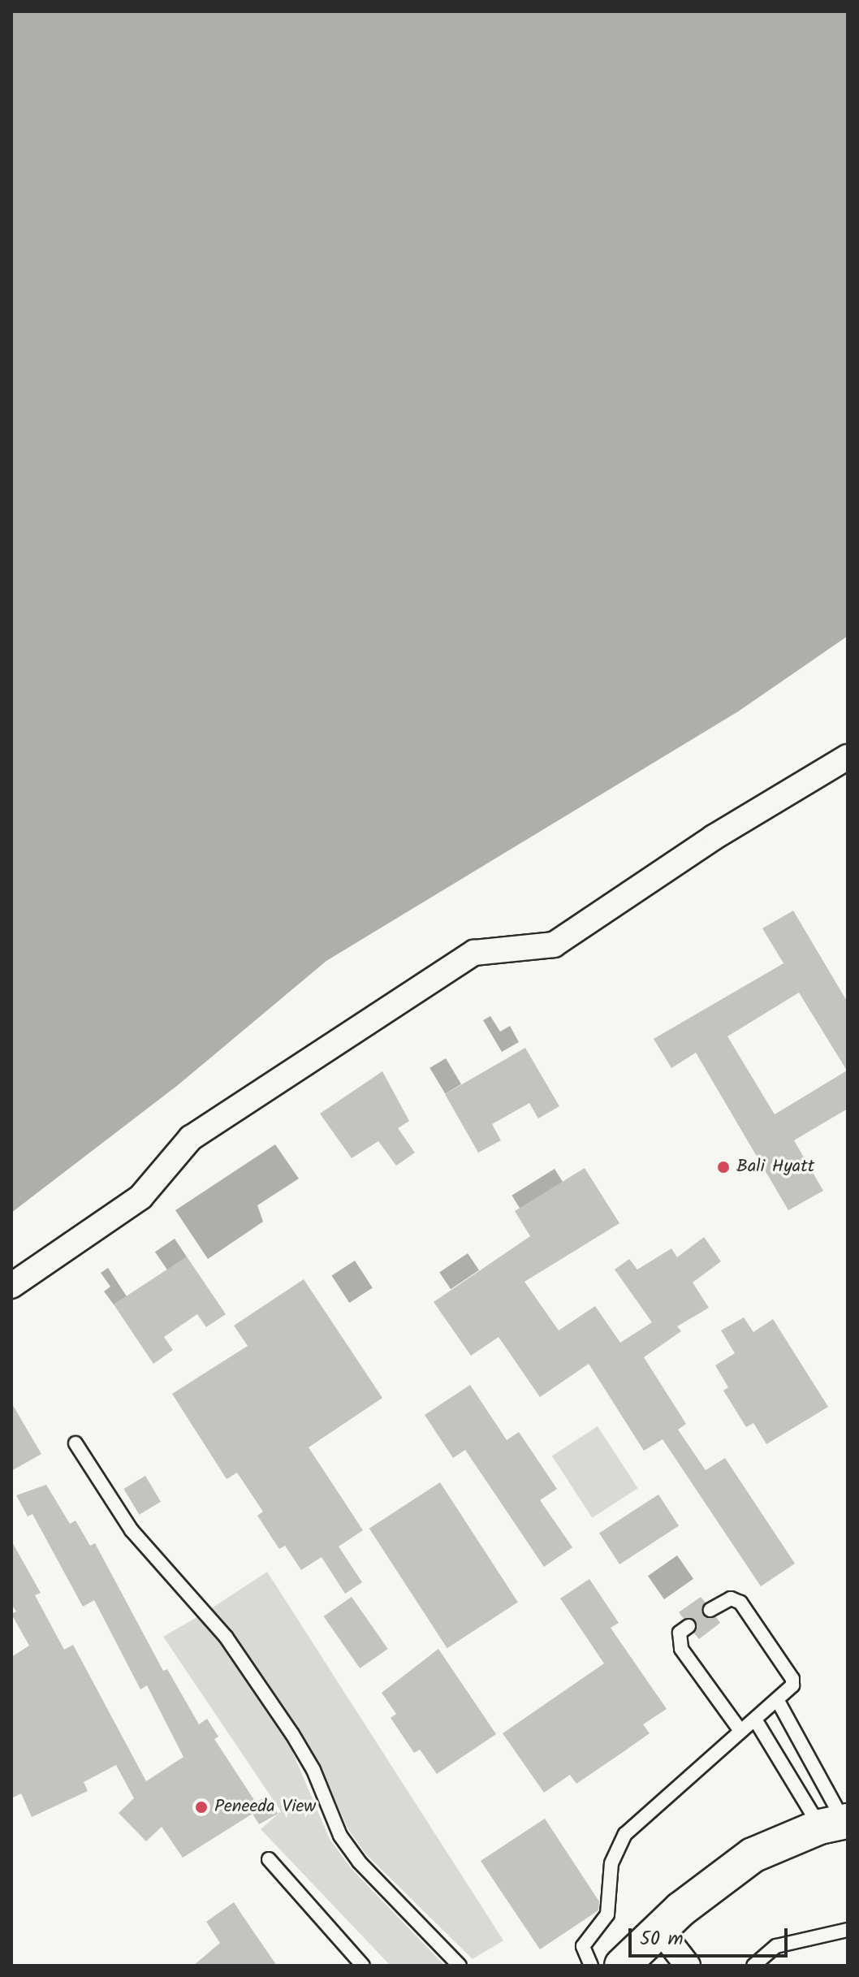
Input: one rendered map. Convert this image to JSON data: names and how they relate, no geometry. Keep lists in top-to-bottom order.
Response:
{
  "places": ["Bali Hyatt", "Peneeda View"],
  "scale_bar": "50 m"
}
